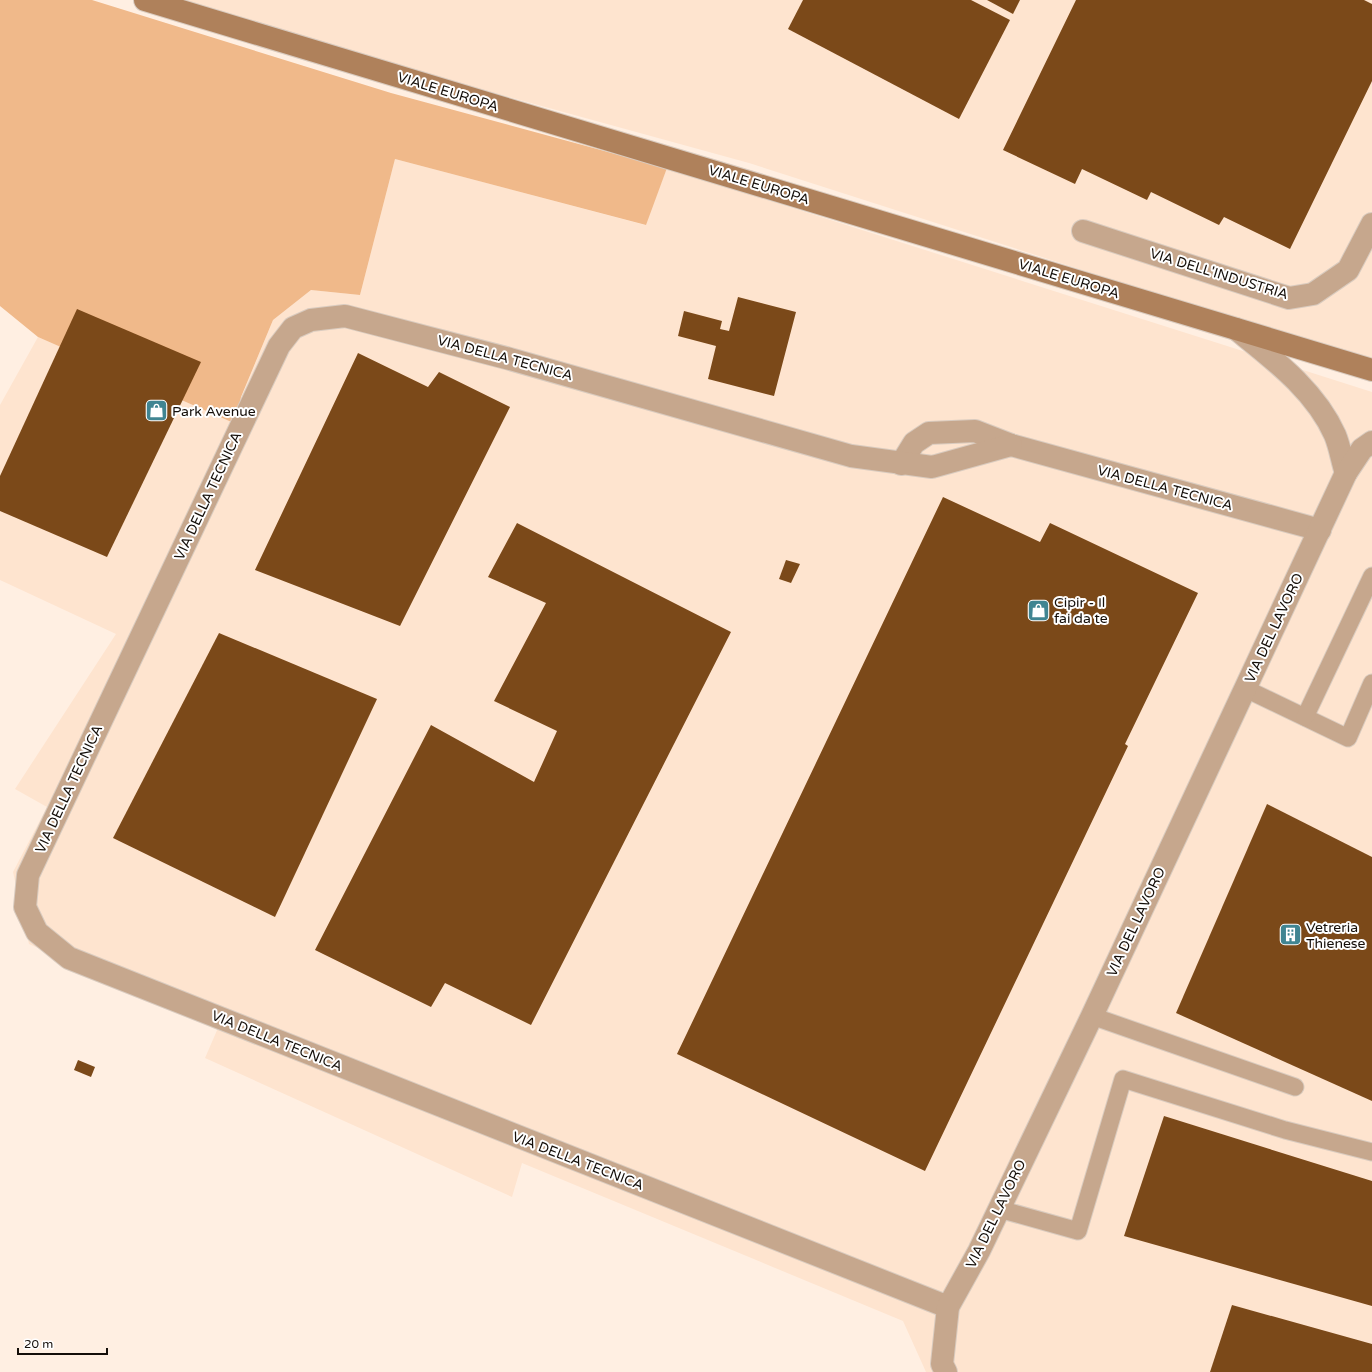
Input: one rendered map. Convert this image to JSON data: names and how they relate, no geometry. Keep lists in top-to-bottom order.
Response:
{
  "streets": {
    "main road": ["VIALE EUROPA"],
    "street": ["VIA DELL'INDUSTRIA", "VIA DELLA TECNICA", "VIA DEL LAVORO"]
  },
  "crossings": [
    ["VIA DELLA TECNICA", "VIA DEL LAVORO"]
  ],
  "places": {
    "shop": ["Park Avenue", "Cipir - Il fai da te"],
    "building": ["Vetreria Thienese"]
  },
  "scale_bar": "20 m"
}
